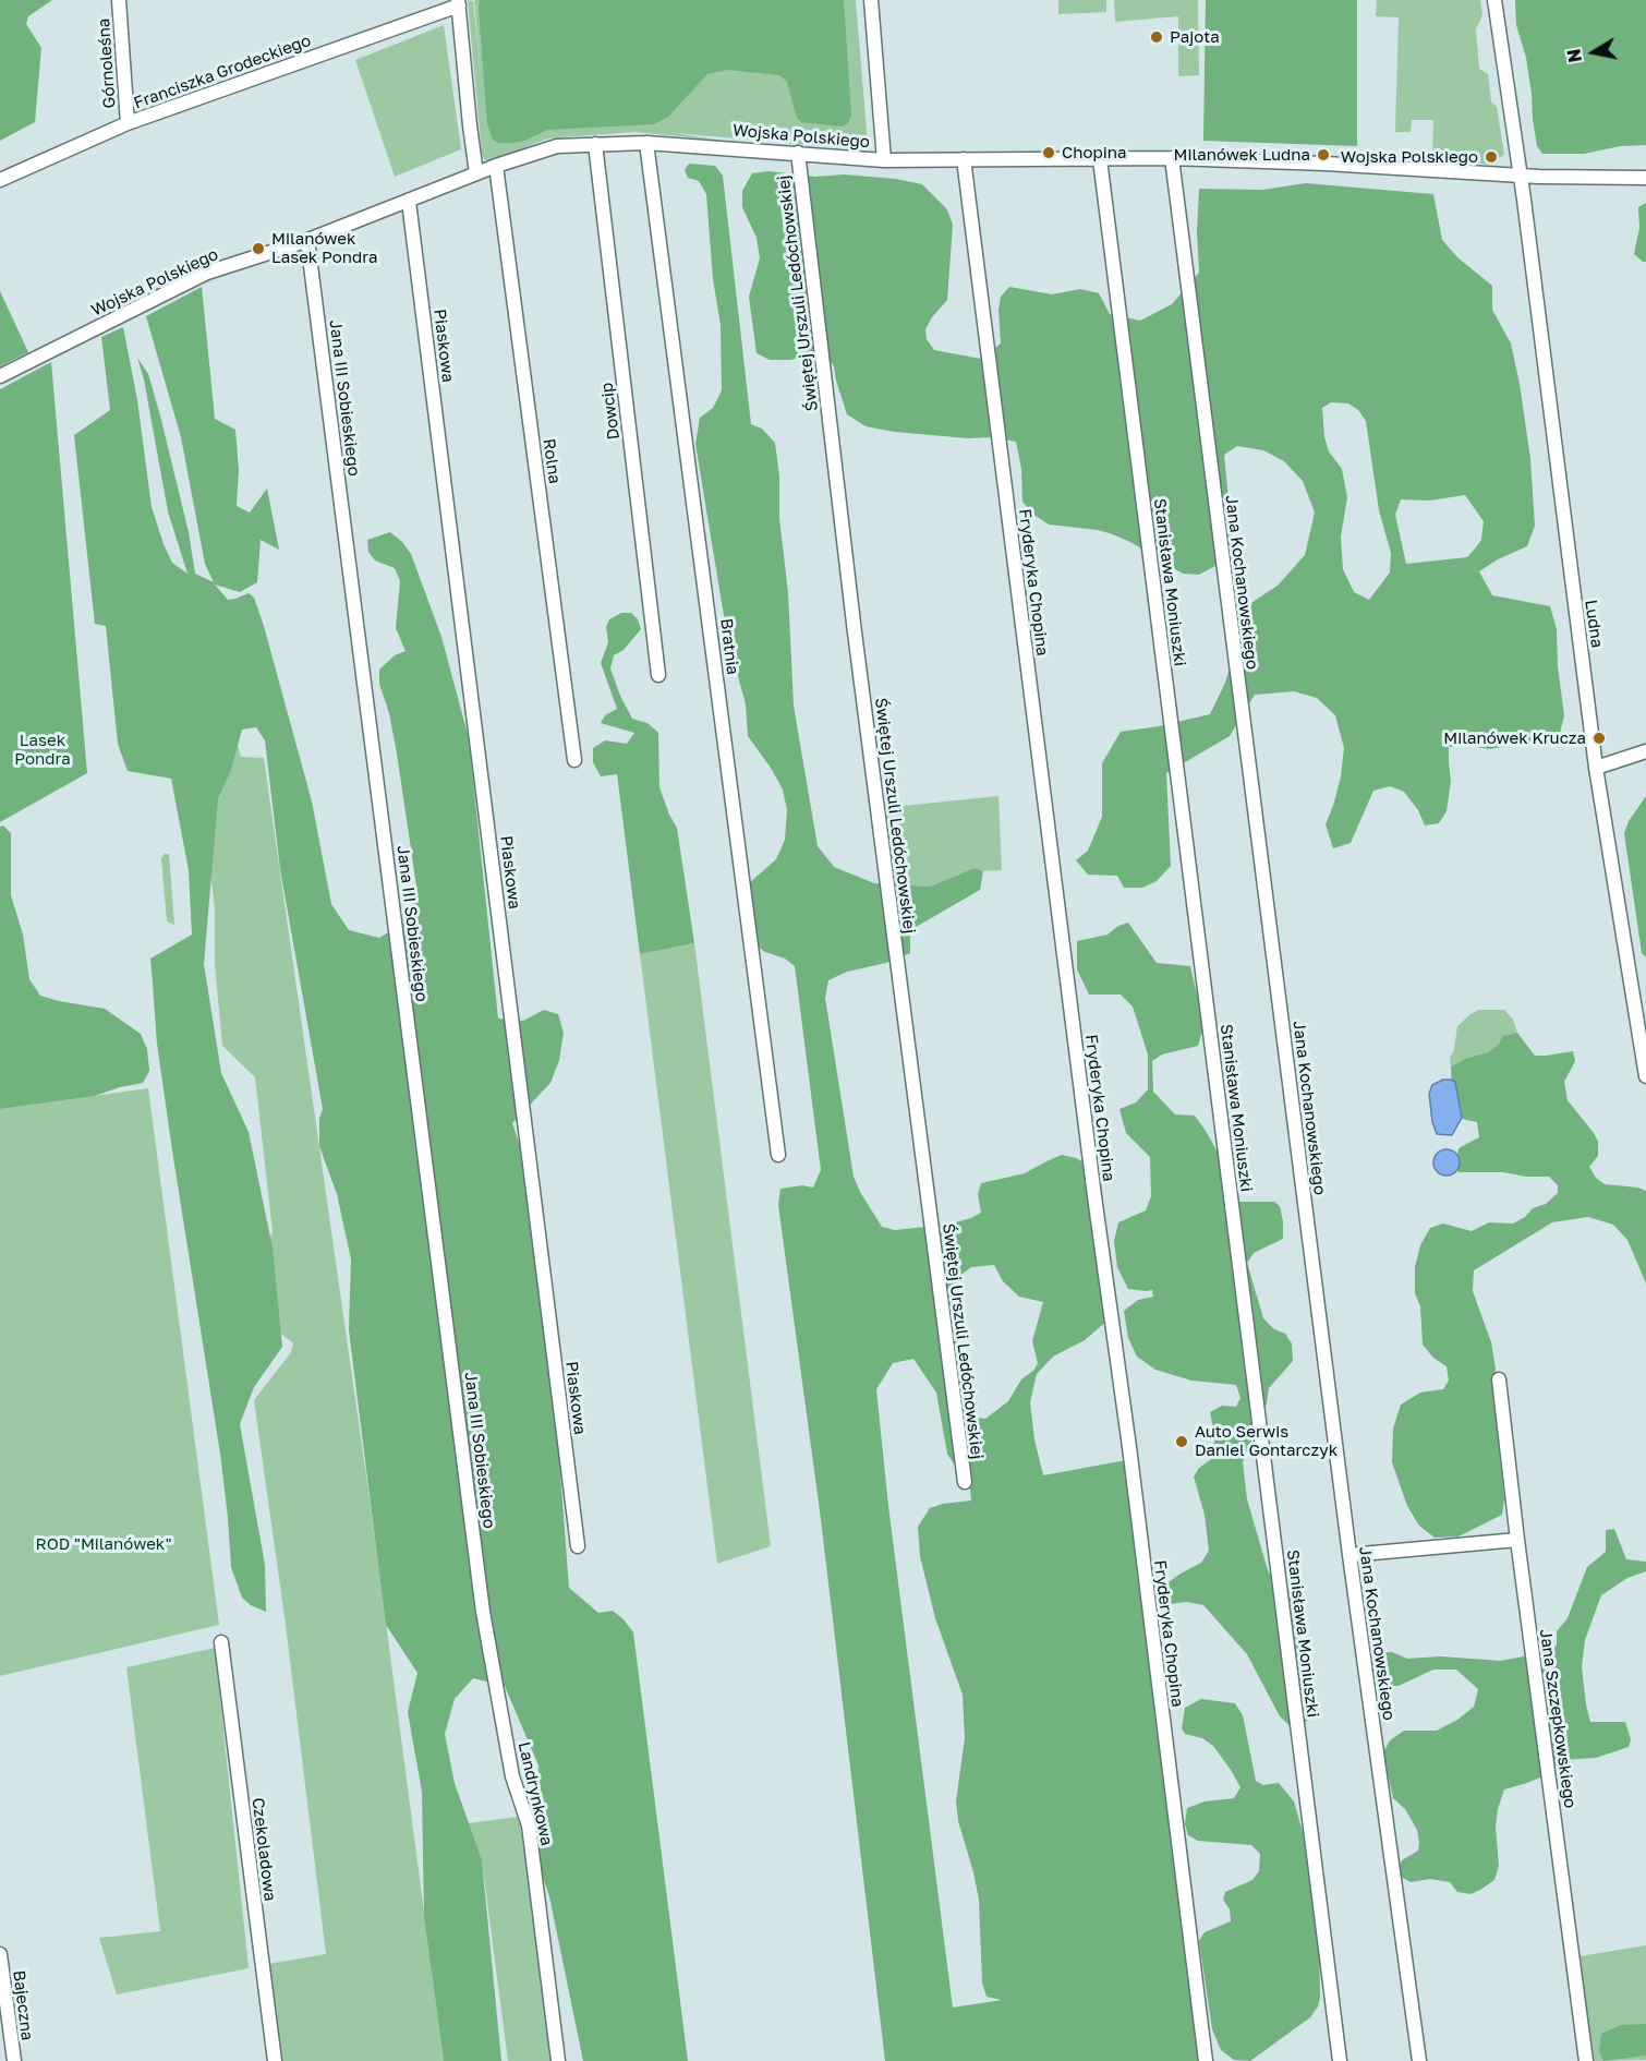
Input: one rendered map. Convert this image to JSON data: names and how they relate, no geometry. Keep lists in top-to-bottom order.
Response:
{
  "streets": {
    "street": [
      "Górnoleśna",
      "Franciszka Grodeckiego",
      "Wojska Polskiego",
      "Świętej Urszuli Ledóchowskiej",
      "Piaskowa",
      "Jana III Sobieskiego",
      "Dowcip",
      "Rolna",
      "Fryderyka Chopina",
      "Stanisława Moniuszki",
      "Jana Kochanowskiego",
      "Ludna",
      "Bratnia",
      "Jana Szczepkowskiego",
      "Landrynkowa",
      "Czekoladowa",
      "Bajeczna"
    ]
  },
  "crossings": [
    ["Górnoleśna", "Franciszka Grodeckiego"],
    ["Wojska Polskiego", "Świętej Urszuli Ledóchowskiej"],
    ["Wojska Polskiego", "Piaskowa"],
    ["Wojska Polskiego", "Jana III Sobieskiego"],
    ["Wojska Polskiego", "Dowcip"],
    ["Wojska Polskiego", "Rolna"],
    ["Wojska Polskiego", "Fryderyka Chopina"],
    ["Wojska Polskiego", "Stanisława Moniuszki"],
    ["Wojska Polskiego", "Jana Kochanowskiego"],
    ["Wojska Polskiego", "Ludna"],
    ["Wojska Polskiego", "Bratnia"],
    ["Jana III Sobieskiego", "Landrynkowa"]
  ],
  "parks": ["Lasek Pondra", "ROD \"Milanówek\""],
  "places": [
    "Pajota",
    "Chopina",
    "Milanówek Ludna",
    "Wojska Polskiego",
    "Milanówek Lasek Pondra",
    "Milanówek Krucza",
    "Auto Serwis Daniel Gontarczyk"
  ],
  "north": "left"
}
